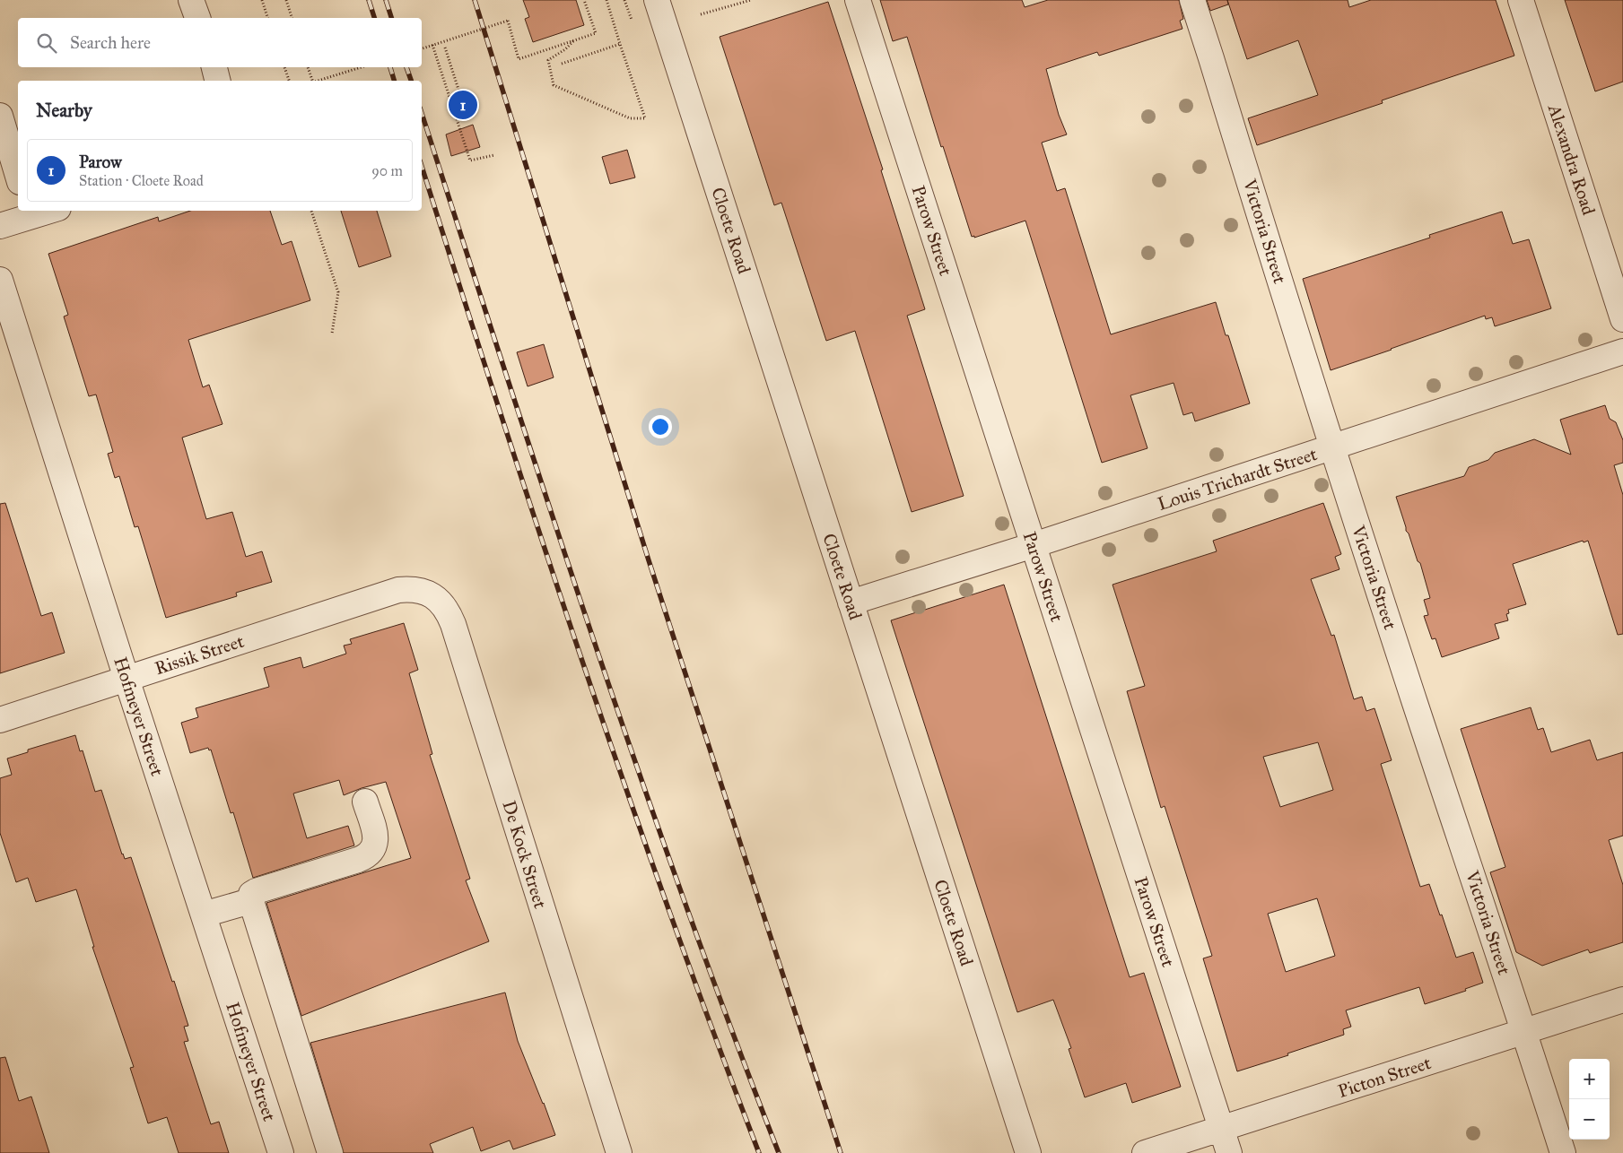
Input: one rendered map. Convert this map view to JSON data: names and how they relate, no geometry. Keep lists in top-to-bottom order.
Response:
{
  "streets": {
    "street": [
      "Alexandra Road",
      "Cloete Road",
      "Parow Street",
      "Victoria Street",
      "Louis Trichardt Street",
      "Rissik Street",
      "Hofmeyer Street",
      "De Kock Street",
      "Picton Street"
    ]
  },
  "crossings": [
    ["Cloete Road", "Louis Trichardt Street"],
    ["Parow Street", "Louis Trichardt Street"],
    ["Parow Street", "Picton Street"],
    ["Victoria Street", "Louis Trichardt Street"],
    ["Victoria Street", "Picton Street"],
    ["Rissik Street", "Hofmeyer Street"],
    ["Rissik Street", "De Kock Street"]
  ],
  "page": {
    "search": "Search here",
    "heading": "Nearby",
    "pins": "1",
    "list": [
      {
        "mark": "1",
        "name": "Parow",
        "note": "Station · Cloete Road",
        "value": "90 m"
      }
    ],
    "map_buttons": ["+", "−"]
  }
}
